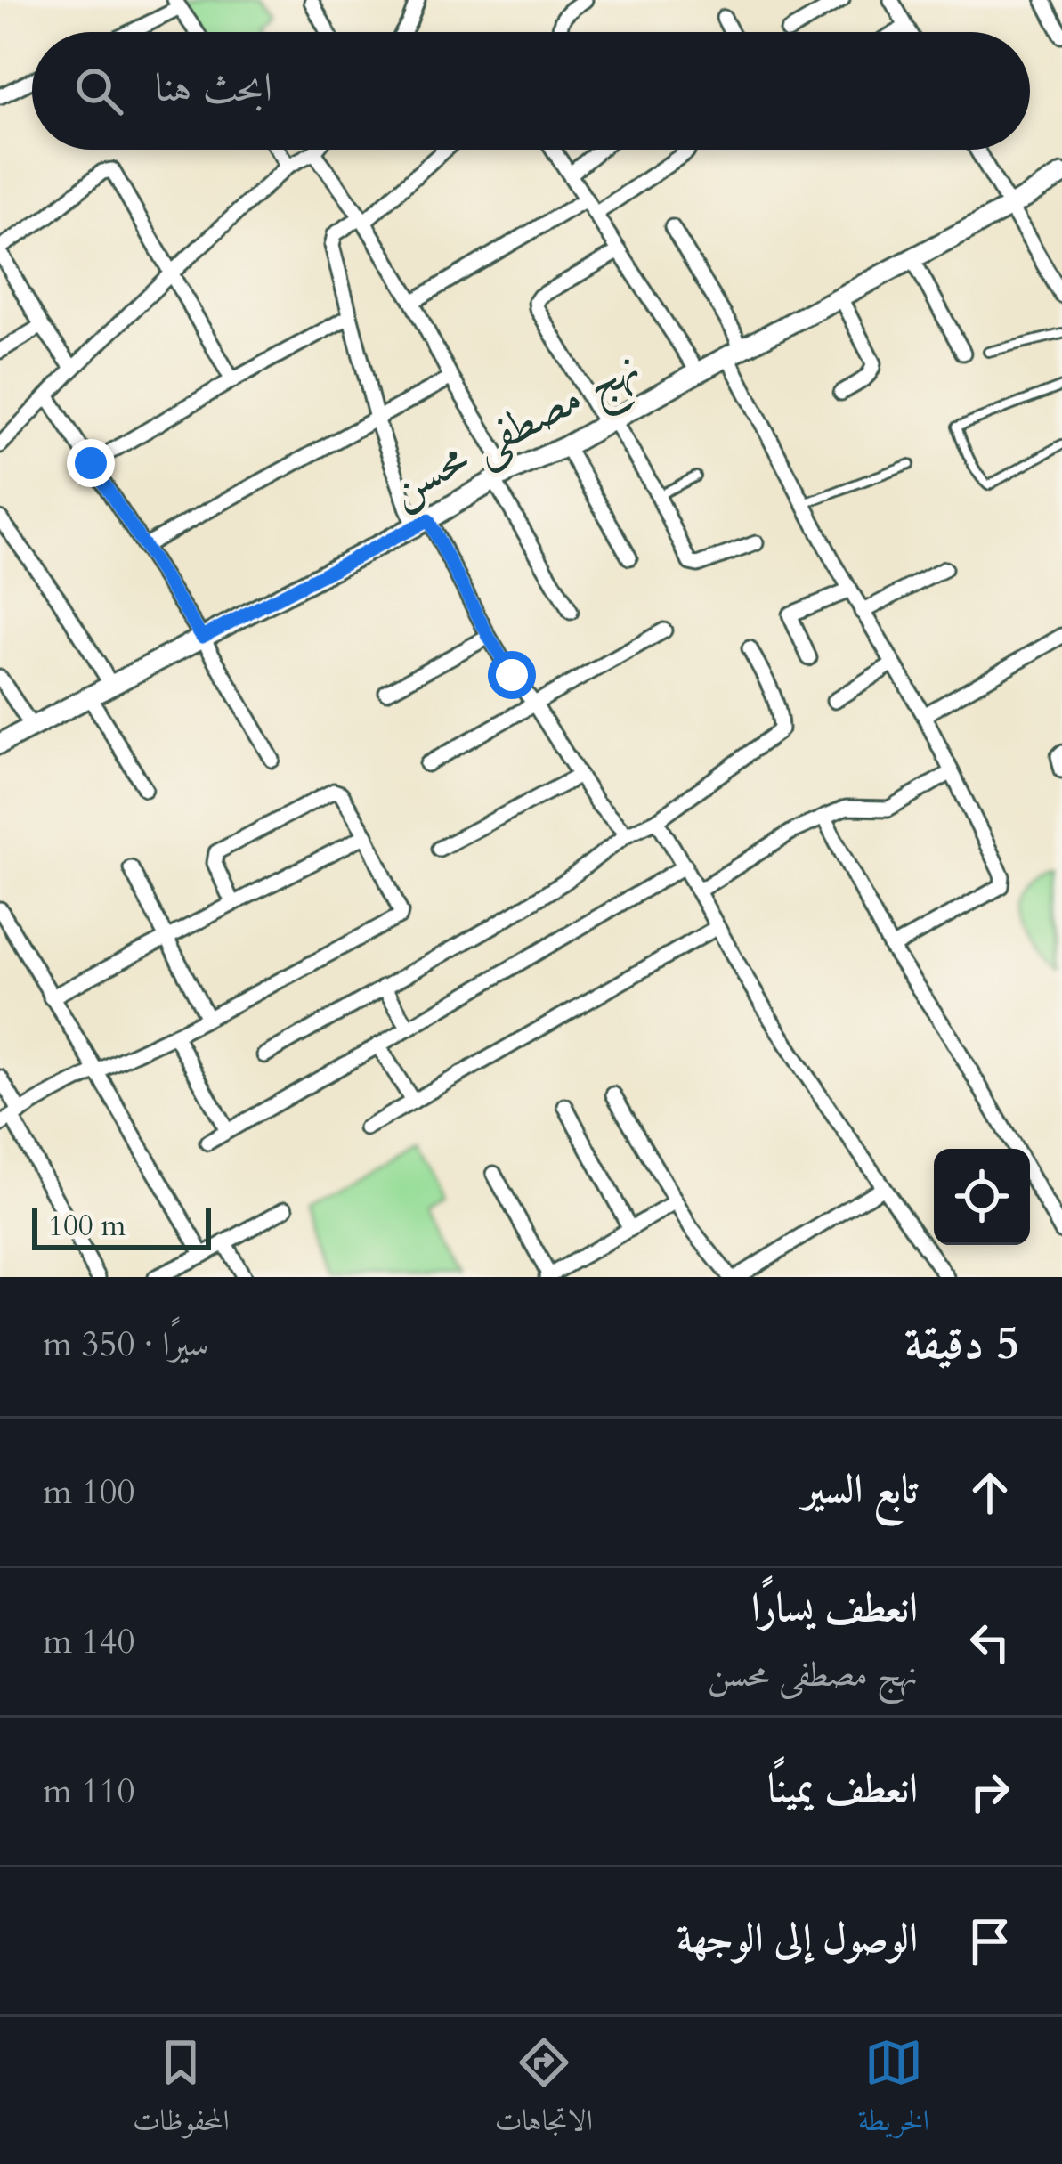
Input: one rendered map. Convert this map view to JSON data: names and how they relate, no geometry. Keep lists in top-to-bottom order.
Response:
{
  "streets": {
    "main road": ["نهج مصطفى محسن"]
  },
  "scale_bar": "100 m",
  "page": {
    "search": "ابحث هنا",
    "scale": "100 m",
    "heading": ["5 دقيقة", "سيرًا · 350 m"],
    "list": [
      ["تابع السير", "100 m"],
      ["انعطف يسارًا", "نهج مصطفى محسن", "140 m"],
      ["انعطف يمينًا", "110 m"],
      "الوصول إلى الوجهة"
    ],
    "nav": ["الخريطة", "الاتجاهات", "المحفوظات"]
  }
}
